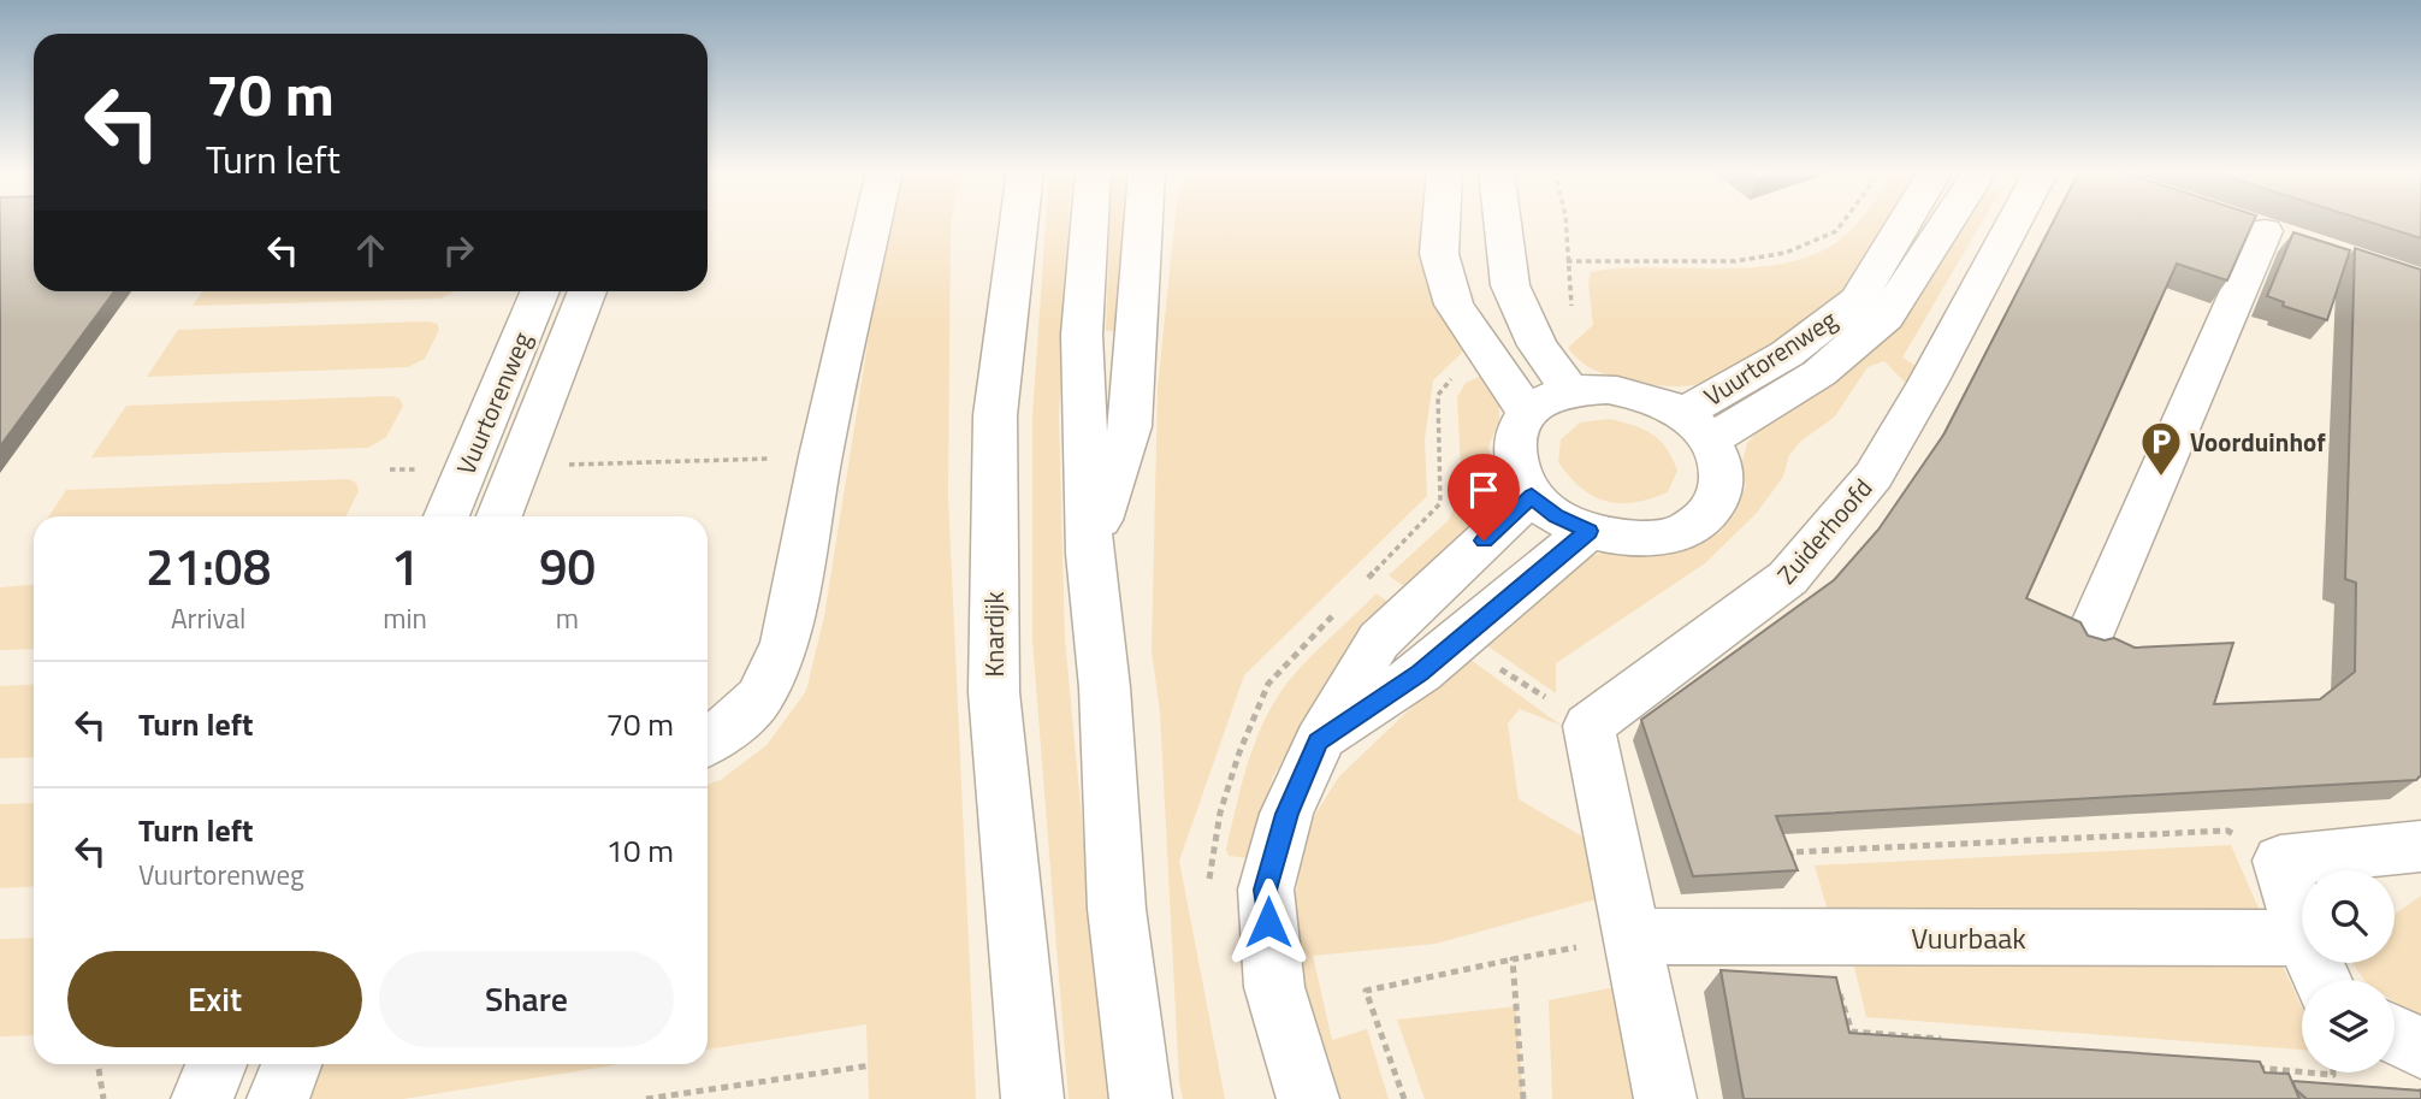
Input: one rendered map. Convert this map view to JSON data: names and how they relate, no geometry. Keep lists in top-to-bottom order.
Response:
{
  "streets": {
    "street": [
      "Vuurtorenweg",
      "Zuiderhoofd",
      "Knardijk",
      "Vuurbaak"
    ]
  },
  "crossings": [
    ["Zuiderhoofd", "Vuurbaak"]
  ],
  "places": {
    "parking": ["Voorduinhof"]
  },
  "page": {
    "turn": ["70 m", "Turn left"],
    "eta": [
      "21:08",
      "Arrival",
      "1",
      "min",
      "90",
      "m"
    ],
    "list": [
      {
        "name": "Turn left",
        "value": "70 m"
      },
      {
        "name": "Turn left",
        "note": "Vuurtorenweg",
        "value": "10 m"
      }
    ],
    "buttons": ["Exit", "Share"]
  }
}
